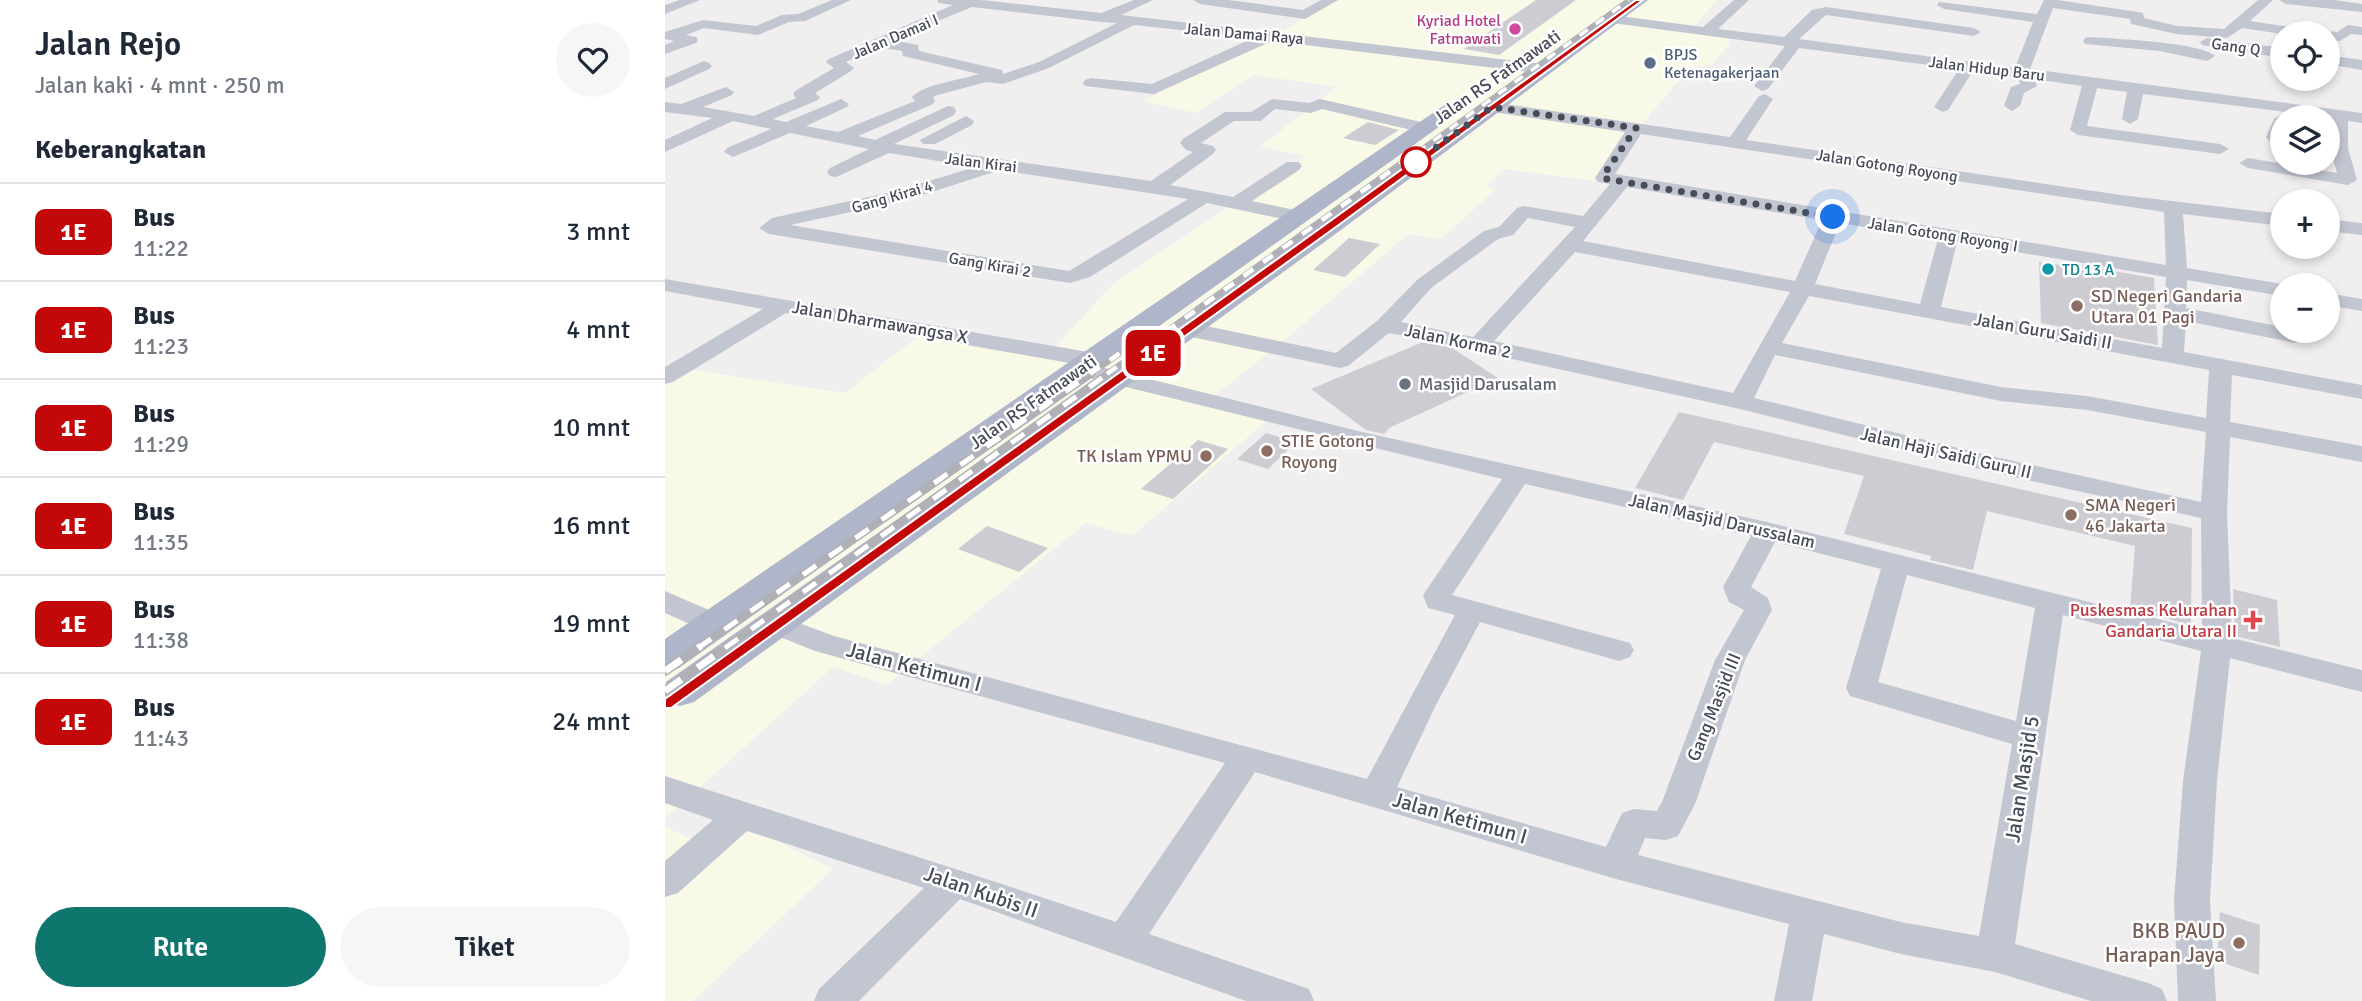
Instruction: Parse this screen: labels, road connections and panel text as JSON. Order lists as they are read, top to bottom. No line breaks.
{"streets":{"main road":["Jalan RS Fatmawati"],"street":["Jalan Damai Raya","Jalan Damai I","Gang Q","Jalan Hidup Baru","Jalan Kirai","Jalan Gotong Royong","Gang Kirai 4","Jalan Gotong Royong I","Gang Kirai 2","Jalan Dharmawangsa X","Jalan Guru Saidi II","Jalan Korma 2","Jalan Haji Saidi Guru II","Jalan Masjid Darussalam","Jalan Ketimun I","Gang Masjid III","Jalan Masjid 5","Jalan Kubis II"]},"crossings":[["Jalan Damai Raya","Jalan Damai I"],["Jalan Damai Raya","Jalan RS Fatmawati"],["Jalan Damai I","Jalan Kirai"],["Gang Q","Jalan Hidup Baru"],["Jalan Hidup Baru","Jalan RS Fatmawati"],["Jalan RS Fatmawati","Jalan Kirai"],["Jalan RS Fatmawati","Jalan Gotong Royong"],["Jalan RS Fatmawati","Jalan Dharmawangsa X"],["Jalan RS Fatmawati","Jalan Korma 2"],["Jalan RS Fatmawati","Jalan Masjid Darussalam"],["Jalan RS Fatmawati","Jalan Ketimun I"],["Jalan Kirai","Gang Kirai 4"],["Jalan Kirai","Gang Kirai 2"],["Gang Kirai 4","Gang Kirai 2"],["Jalan Dharmawangsa X","Jalan Masjid Darussalam"],["Jalan Korma 2","Jalan Haji Saidi Guru II"],["Jalan Masjid Darussalam","Gang Masjid III"],["Jalan Masjid Darussalam","Jalan Masjid 5"],["Jalan Ketimun I","Gang Masjid III"],["Jalan Ketimun I","Jalan Masjid 5"]],"places":{"other":["Kyriad Hotel Fatmawati","BPJS Ketenagakerjaan","TD 13 A","SD Negeri Gandaria Utara 01 Pagi","Masjid Darusalam","STIE Gotong Royong","TK Islam YPMU","SMA Negeri 46 Jakarta","BKB PAUD Harapan Jaya"],"health":["Puskesmas Kelurahan Gandaria Utara II"]},"lines":["bus line 1E"],"page":{"heading":[["Jalan Rejo","Jalan kaki · 4 mnt · 250 m"],"Keberangkatan"],"on_map":"1E","map_buttons":["+","−"],"list":[{"mark":"1E","name":"Bus","note":"11:22","value":"3 mnt"},{"mark":"1E","name":"Bus","note":"11:23","value":"4 mnt"},{"mark":"1E","name":"Bus","note":"11:29","value":"10 mnt"},{"mark":"1E","name":"Bus","note":"11:35","value":"16 mnt"},{"mark":"1E","name":"Bus","note":"11:38","value":"19 mnt"},{"mark":"1E","name":"Bus","note":"11:43","value":"24 mnt"}],"buttons":["Rute","Tiket"]}}
